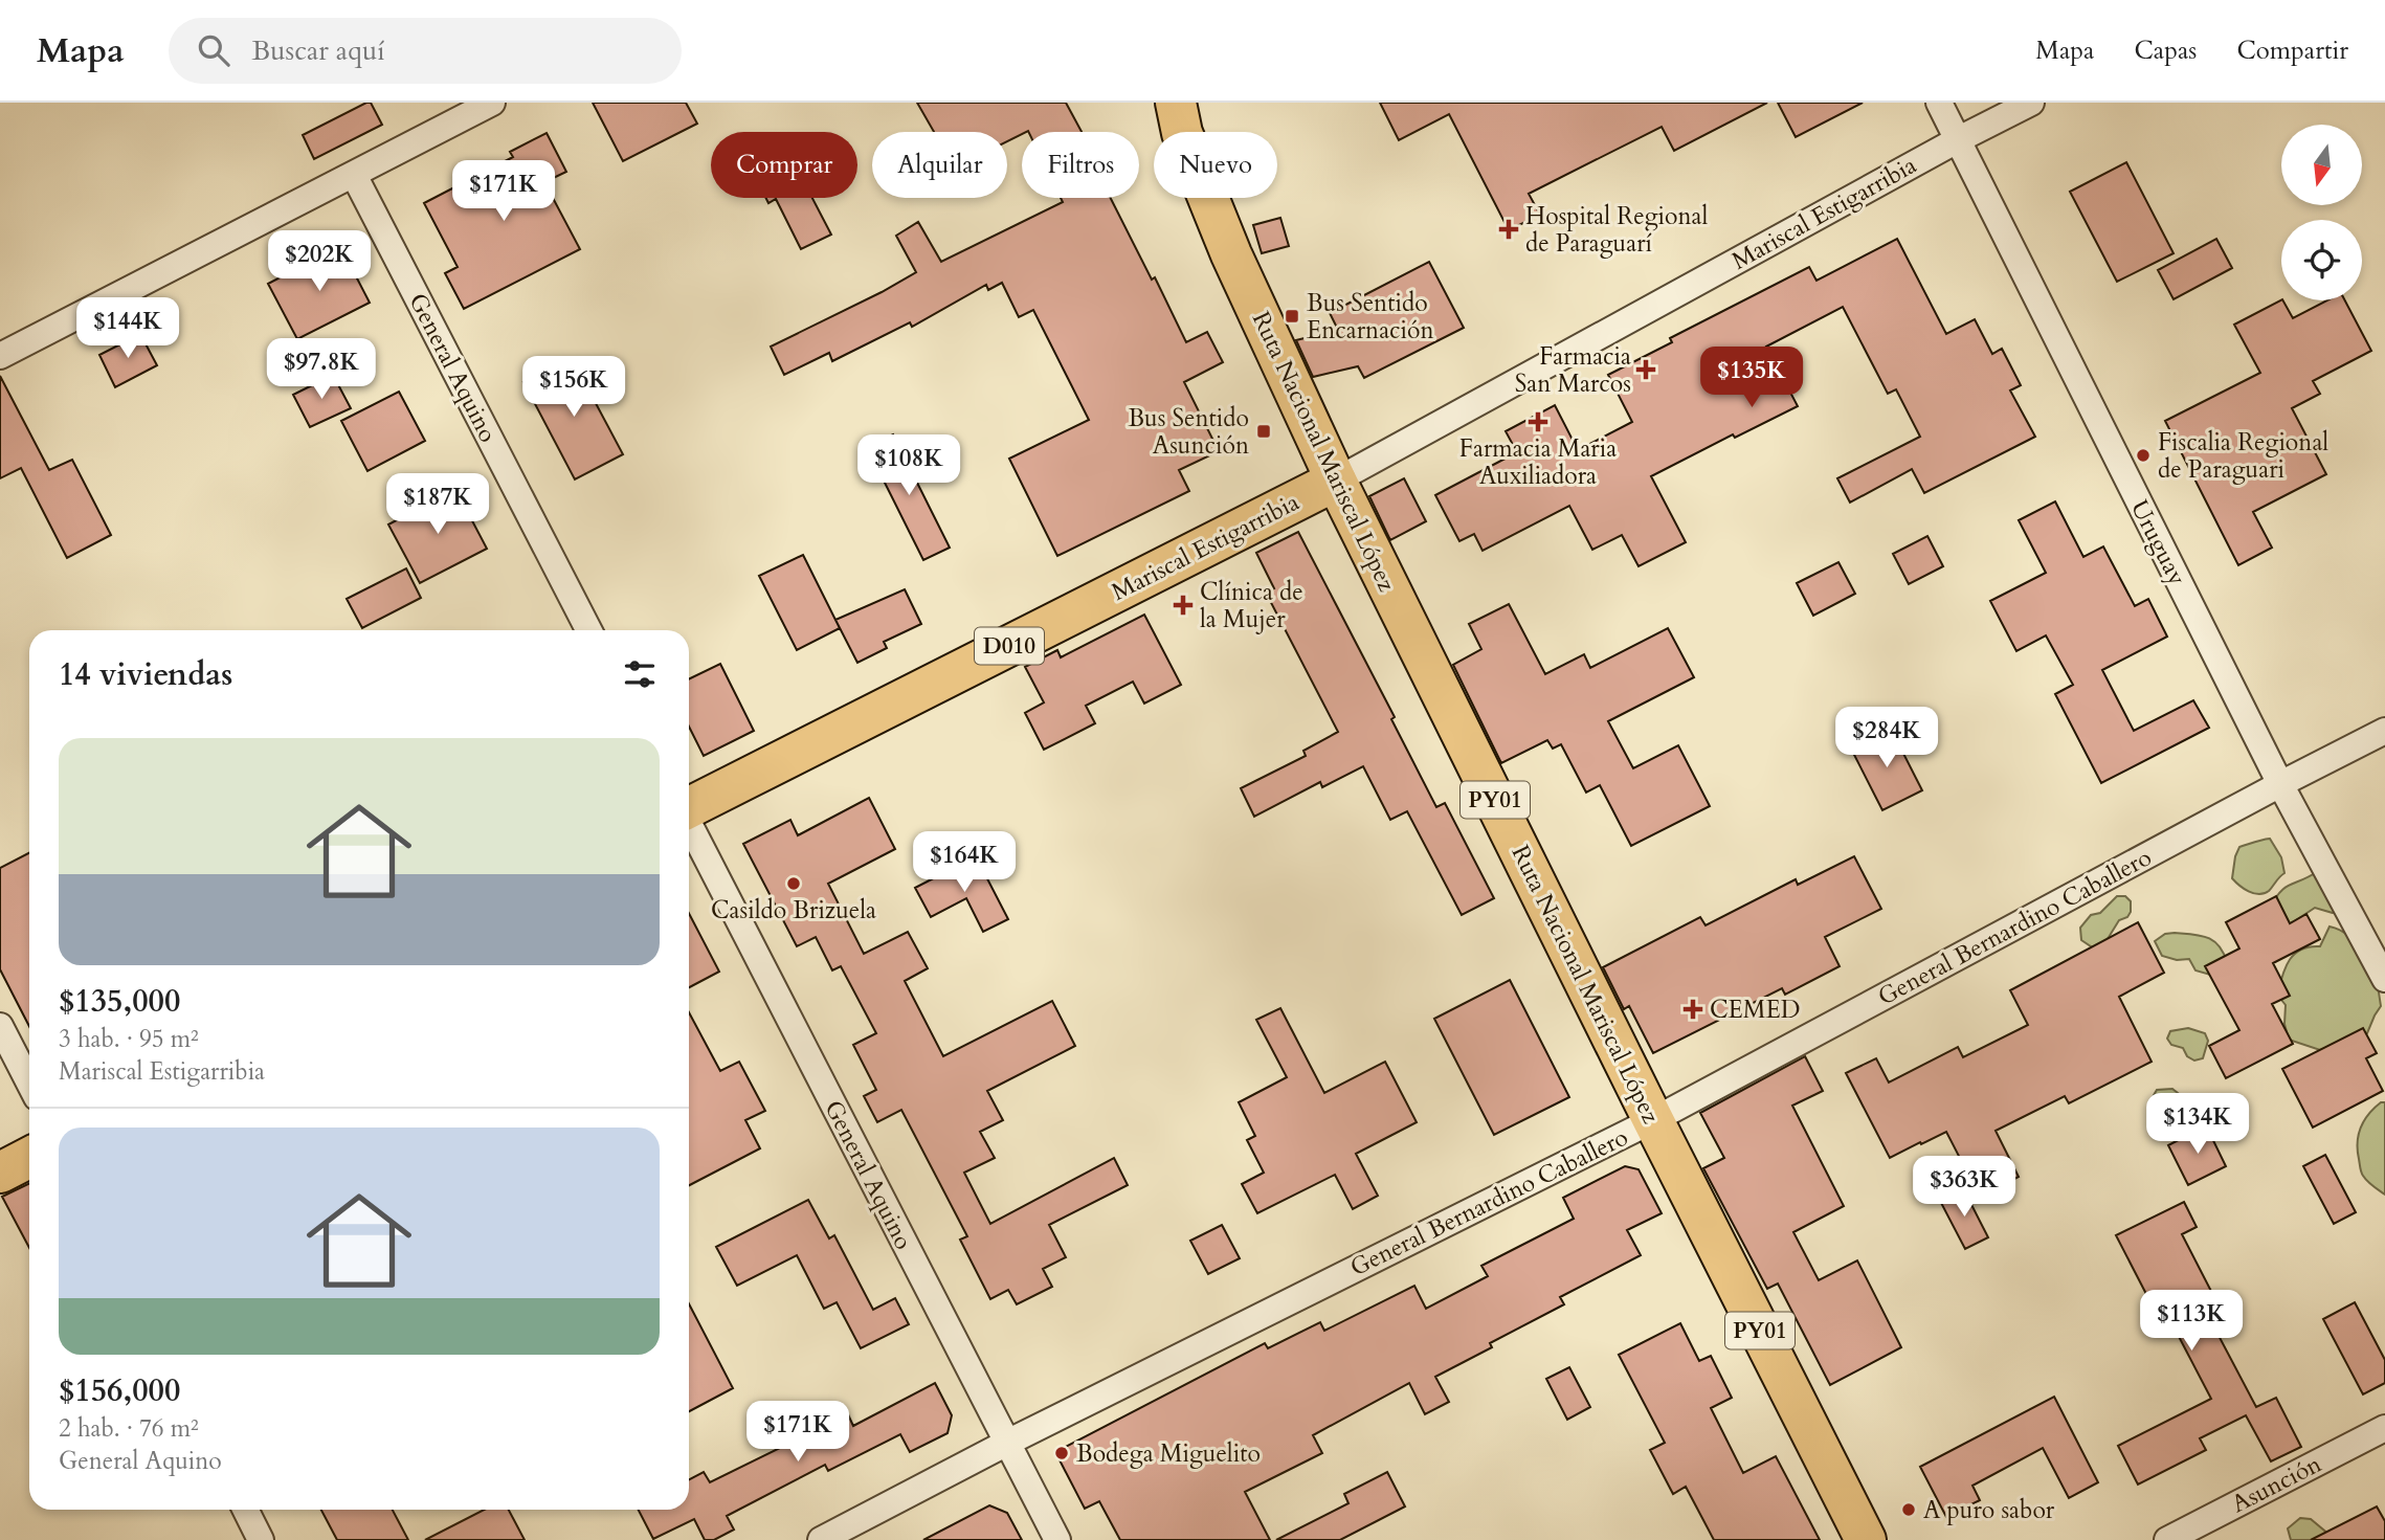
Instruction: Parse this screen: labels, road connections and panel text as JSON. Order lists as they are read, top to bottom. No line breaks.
{"streets":{"main road":["Mariscal Estigarribia","Ruta Nacional Mariscal López","D010","PY01"],"street":["General Aquino","Uruguay","General Bernardino Caballero","Asunción"]},"crossings":[["Mariscal Estigarribia","Ruta Nacional Mariscal López"],["Mariscal Estigarribia","Uruguay"],["General Aquino","General Bernardino Caballero"],["Ruta Nacional Mariscal López","General Bernardino Caballero"],["Uruguay","General Bernardino Caballero"]],"places":{"health":["Hospital Regional de Paraguarí","Farmacia San Marcos","Farmacia Maria Auxiliadora","Clínica de la Mujer","CEMED"],"transit":["Bus Sentido Encarnación","Bus Sentido Asunción"],"other":["Fiscalia Regional de Paraguari","Casildo Brizuela","Bodega Miguelito","A puro sabor"]},"north":"bottom","page":{"header":"Mapa","search":"Buscar aquí","nav":["Mapa","Capas","Compartir"],"chip":["Comprar","Alquilar","Filtros","Nuevo"],"price":["$171K","$202K","$144K","$97.8K","$135K","$156K","$108K","$187K","$284K","$164K","$134K","$363K","$113K","$171K"],"heading":"14 viviendas","list":[{"name":"$135,000","note":"3 hab. · 95 m² · Mariscal Estigarribia"},{"name":"$156,000","note":"2 hab. · 76 m² · General Aquino"}]}}
